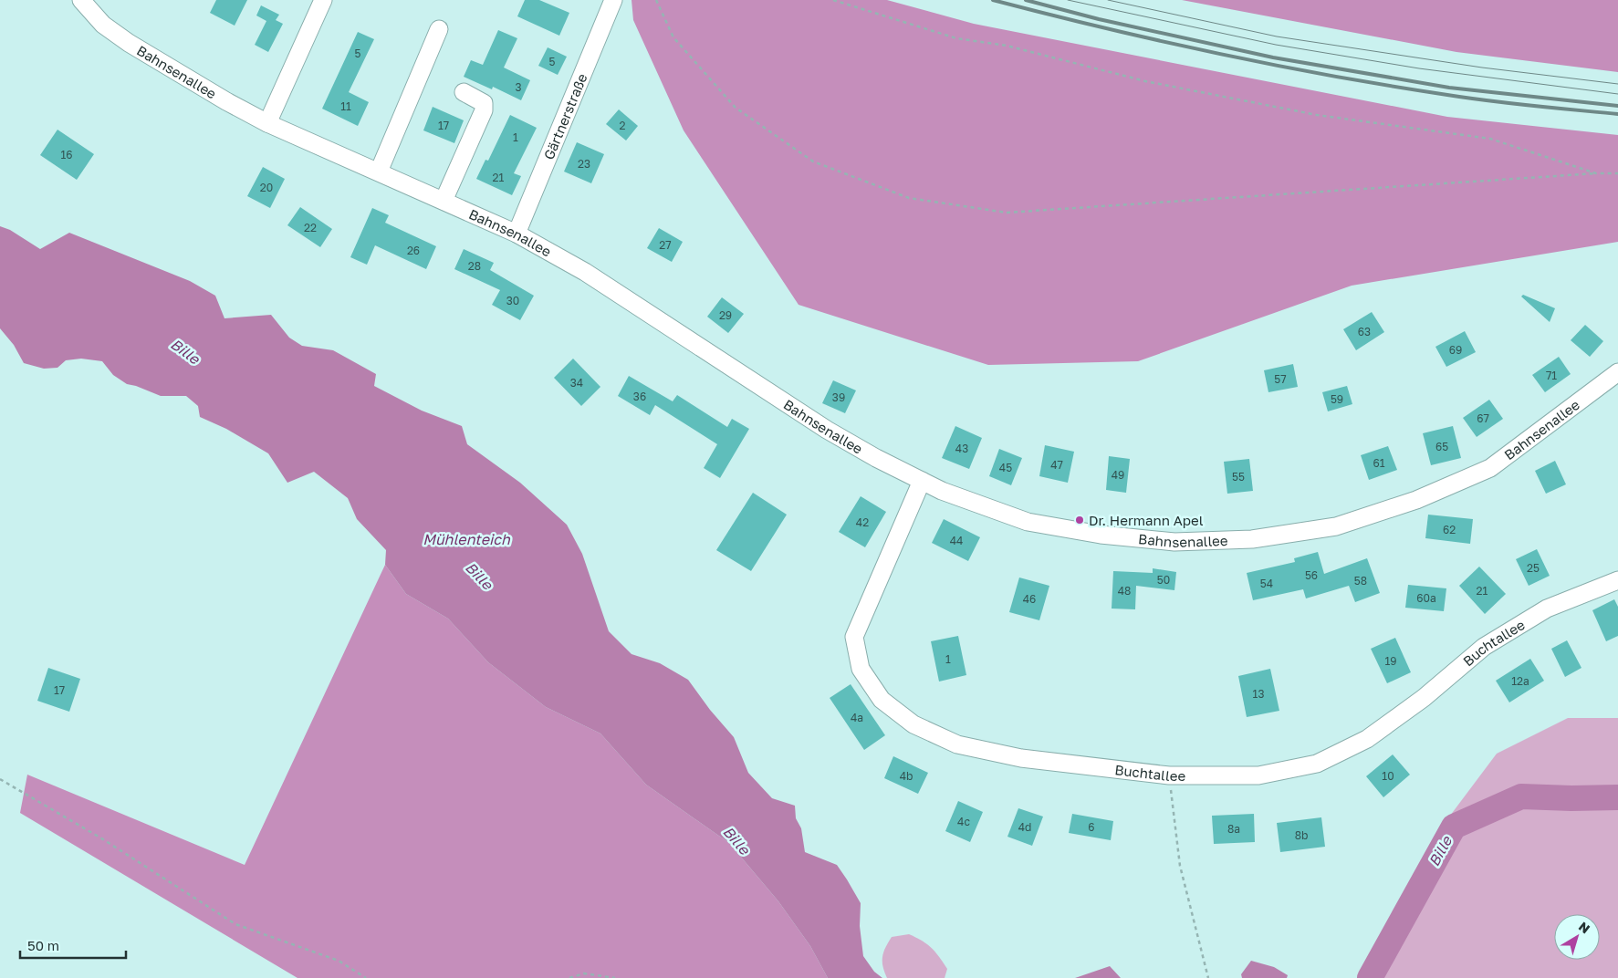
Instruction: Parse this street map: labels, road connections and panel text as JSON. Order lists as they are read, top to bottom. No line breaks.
{"streets":{"street":["Bahnsenallee","Gärtnerstraße","Buchtallee"]},"crossings":[["Bahnsenallee","Gärtnerstraße"],["Bahnsenallee","Buchtallee"]],"water":["Bille","Mühlenteich"],"places":["Dr. Hermann Apel"],"house_numbers":["5","5","3","11","17","2","1","16","23","21","20","22","27","26","28","30","29","63","69","71","57","34","36","39","59","67","65","43","61","47","45","49","55","42","62","44","25","56","50","58","54","48","21","60a","46","1","19","12a","17","13","4a","4b","10","4c","4d","6","8a","8b"],"scale_bar":"50 m","north":"top right"}
